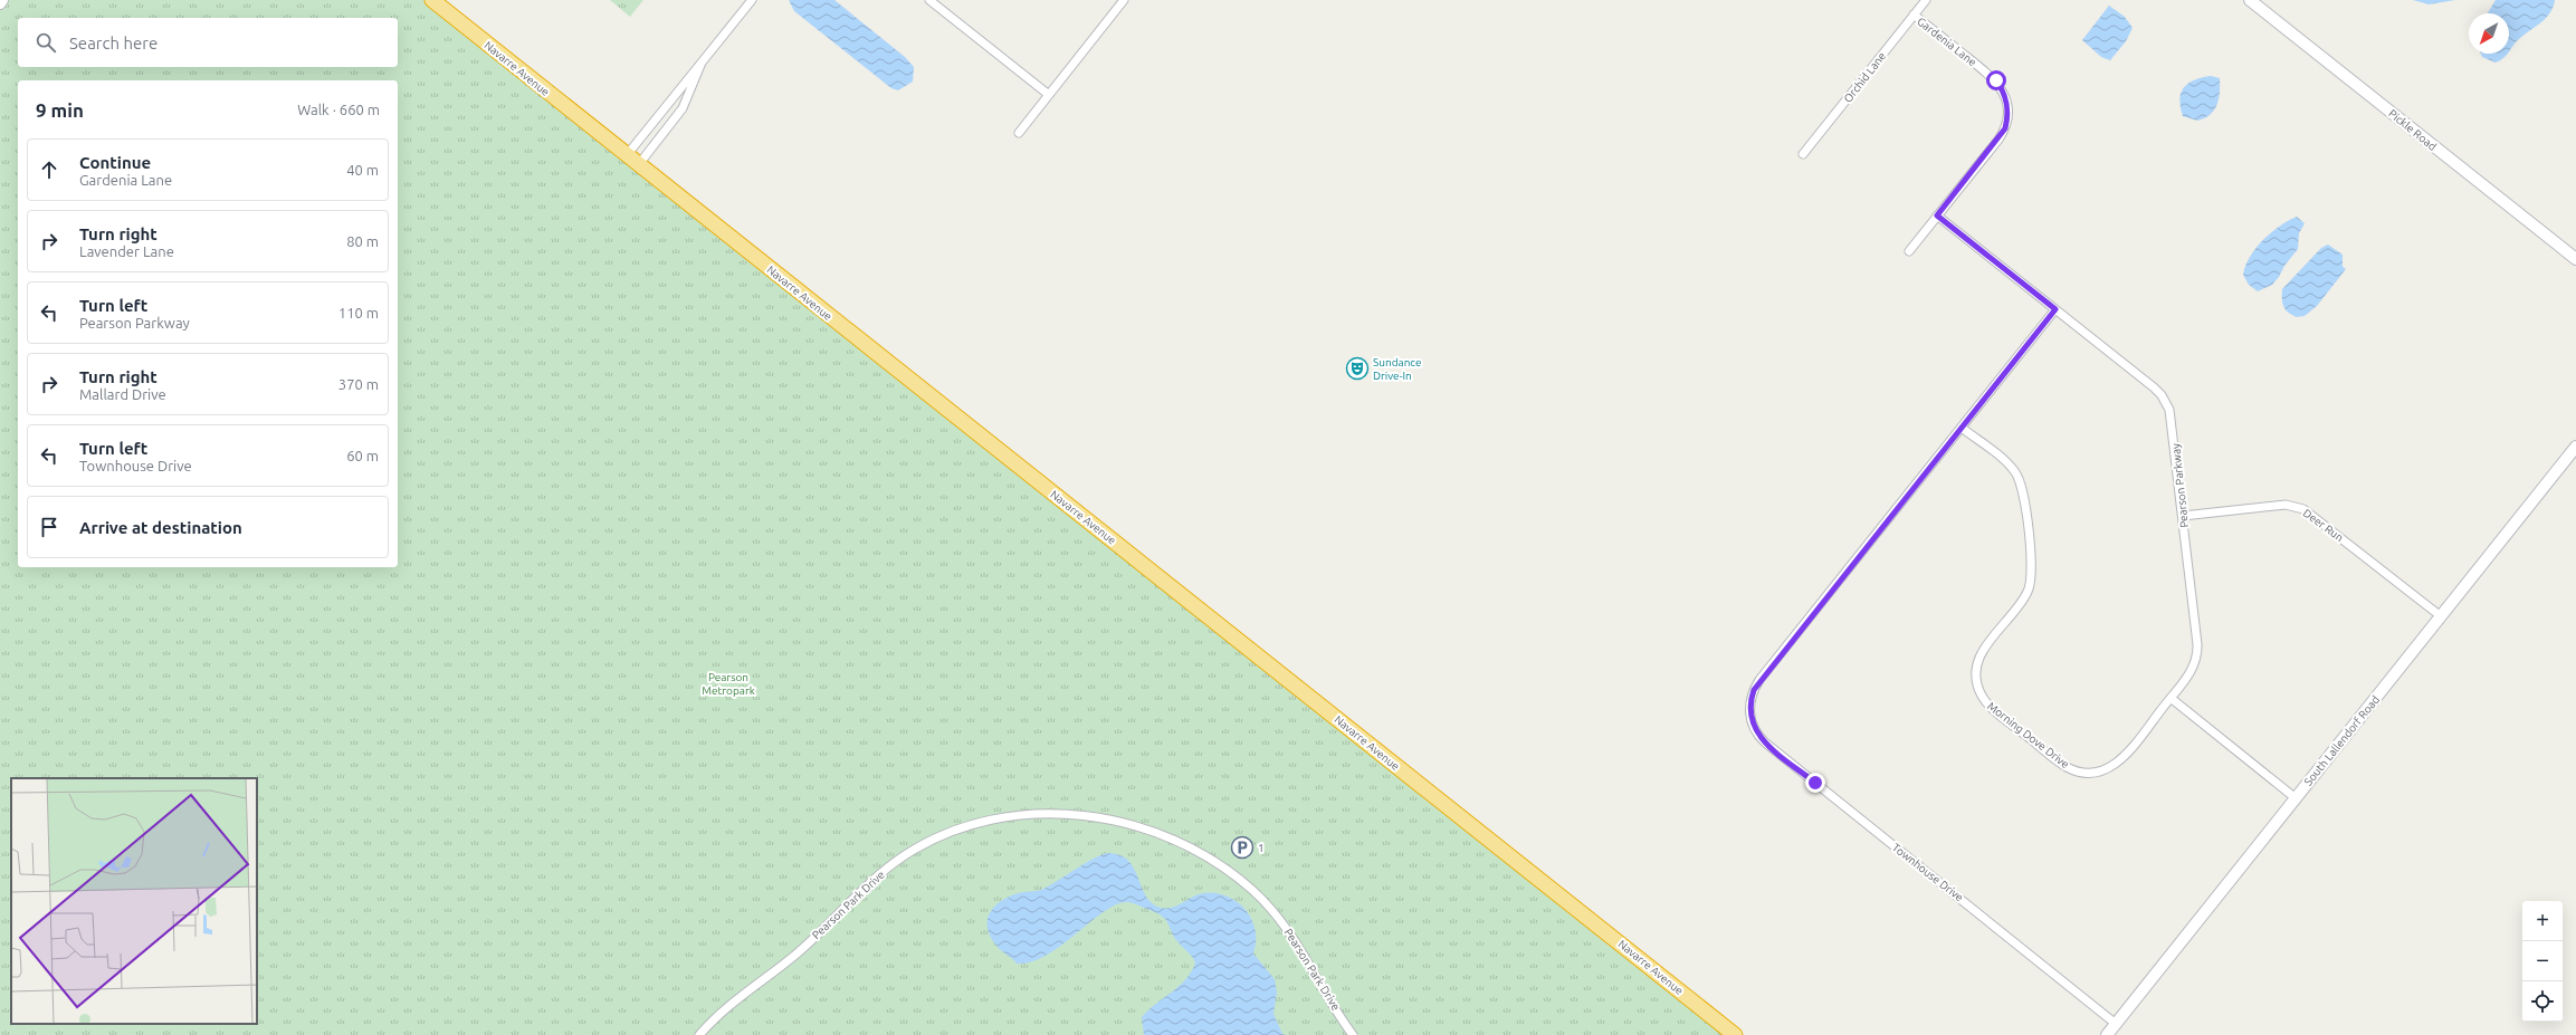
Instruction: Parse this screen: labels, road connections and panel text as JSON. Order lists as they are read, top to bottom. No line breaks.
{"streets":{"highway":["Navarre Avenue"],"street":["Gardenia Lane","Orchid Lane","Pickle Road","Pearson Parkway","Deer Run","Morning Dove Drive","South Lallendorf Road","Townhouse Drive","Pearson Park Drive"]},"crossings":[["Gardenia Lane","Orchid Lane"],["Gardenia Lane","Pearson Parkway"],["Pearson Parkway","Deer Run"],["Pearson Parkway","Morning Dove Drive"],["Deer Run","South Lallendorf Road"],["Morning Dove Drive","Townhouse Drive"],["South Lallendorf Road","Townhouse Drive"]],"parks":["Pearson Metropark"],"places":{"theatre":["Sundance Drive-In"],"parking":["1"]},"north":"bottom left","page":{"search":"Search here","heading":["9 min","Walk · 660 m"],"list":[["Continue","Gardenia Lane","40 m"],["Turn right","Lavender Lane","80 m"],["Turn left","Pearson Parkway","110 m"],["Turn right","Mallard Drive","370 m"],["Turn left","Townhouse Drive","60 m"],"Arrive at destination"],"map_buttons":["+","−"]}}
